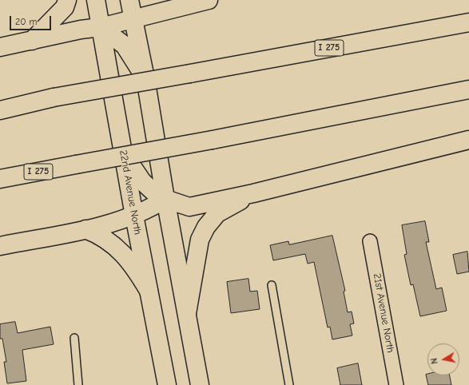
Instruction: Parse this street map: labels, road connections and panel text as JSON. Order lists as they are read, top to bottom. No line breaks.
{"streets":{"main road":["I 275","22nd Avenue North"],"street":["21st Avenue North"]},"scale_bar":"20 m","north":"left"}
